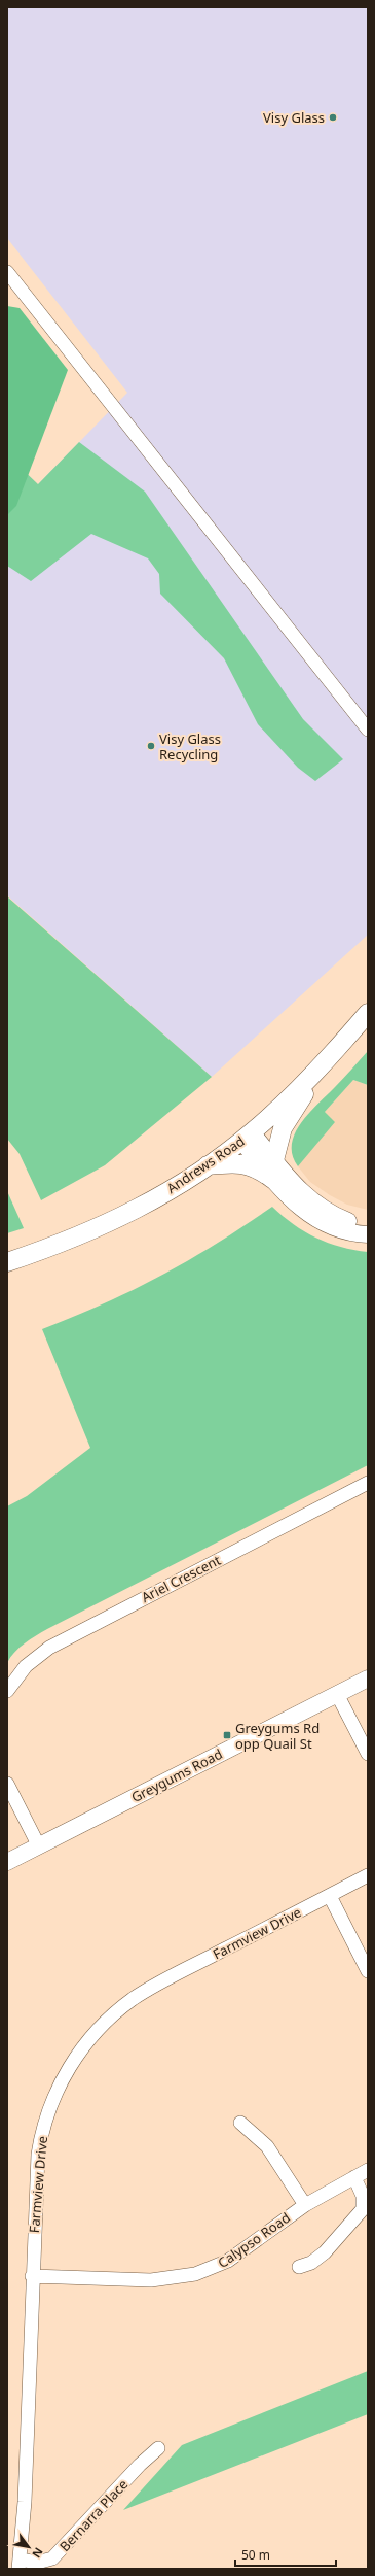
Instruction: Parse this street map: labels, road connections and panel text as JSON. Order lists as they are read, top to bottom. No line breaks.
{"streets":{"main road":["Andrews Road"],"street":["Ariel Crescent","Greygums Road","Farmview Drive","Calypso Road","Bernarra Place"]},"crossings":[["Farmview Drive","Calypso Road"],["Farmview Drive","Bernarra Place"]],"places":{"other":["Visy Glass","Visy Glass Recycling"],"transit":["Greygums Rd opp Quail St"]},"scale_bar":"50 m","north":"bottom right"}
